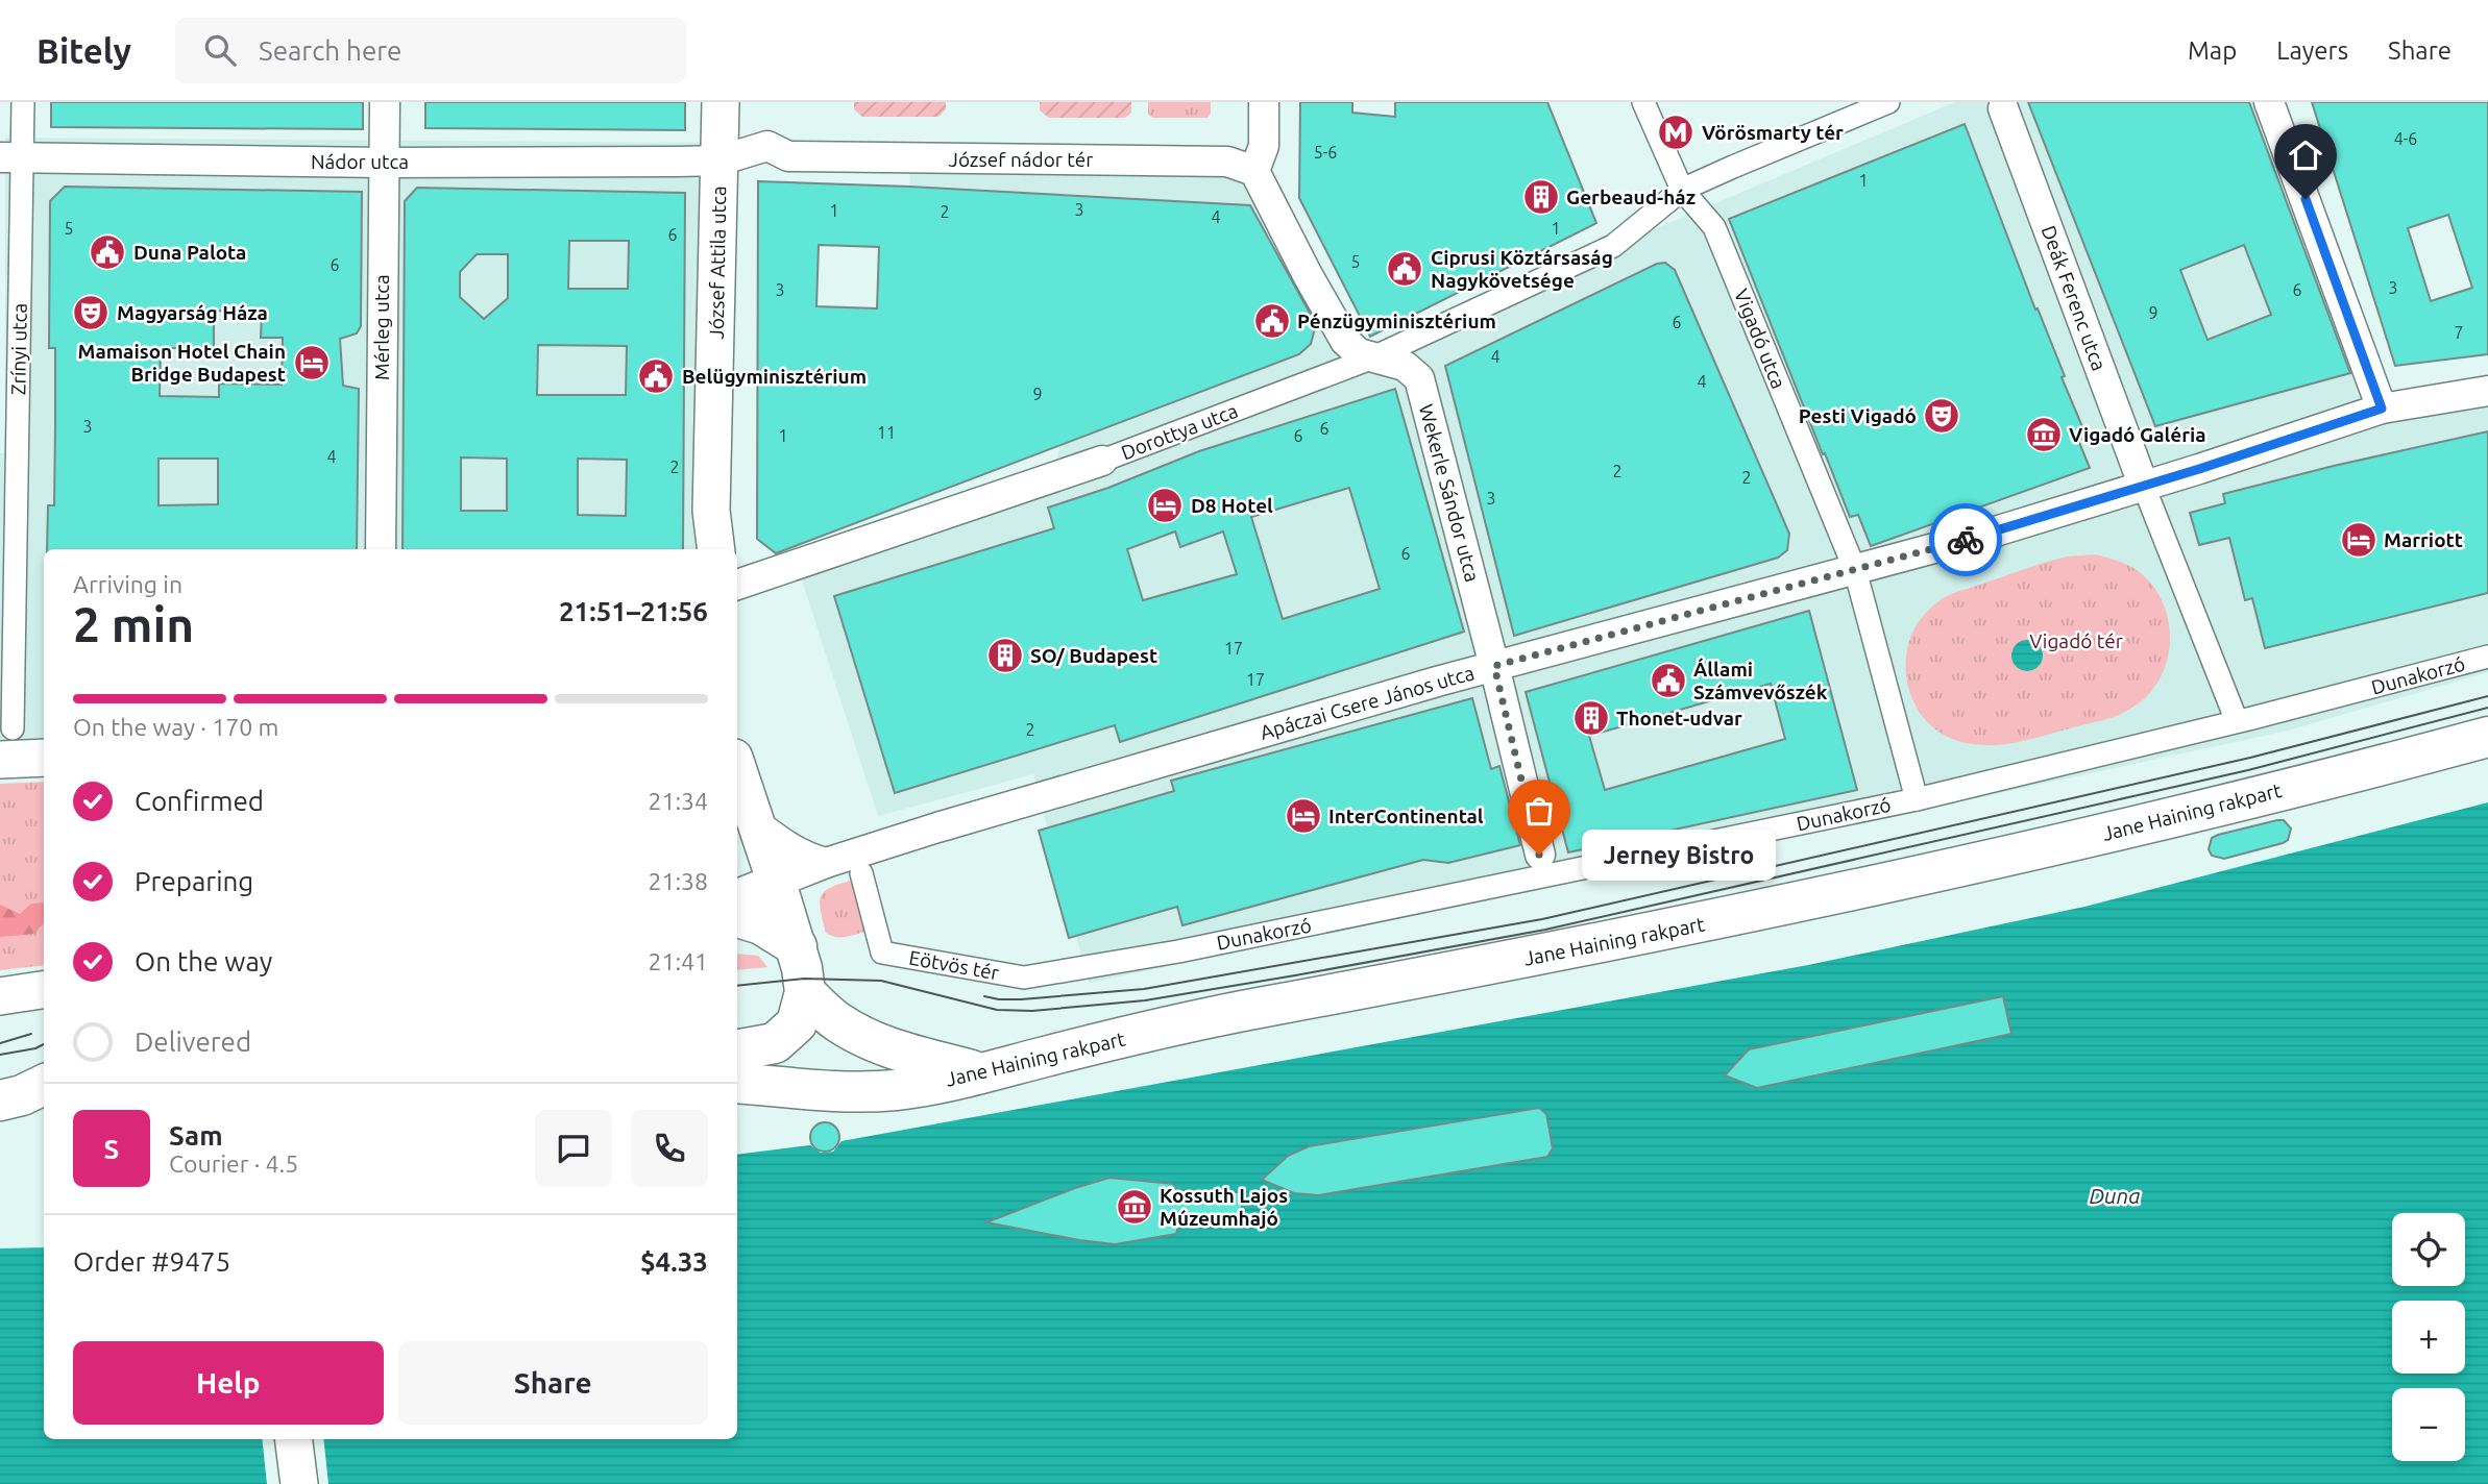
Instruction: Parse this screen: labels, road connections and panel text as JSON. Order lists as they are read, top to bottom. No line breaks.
{"streets":{"main road":["Jane Haining rakpart"],"street":["József nádor tér","Nádor utca","József Attila utca","Deák Ferenc utca","Mérleg utca","Vigadó utca","Zrínyi utca","Dorottya utca","Wekerle Sándor utca","Dunakorzó","Apáczai Csere János utca","Eötvös tér"]},"crossings":[["József nádor tér","Nádor utca"],["József nádor tér","József Attila utca"],["József nádor tér","Wekerle Sándor utca"],["Nádor utca","József Attila utca"],["Nádor utca","Mérleg utca"],["Nádor utca","Zrínyi utca"],["Vigadó utca","Dorottya utca"],["Vigadó utca","Apáczai Csere János utca"],["Dorottya utca","Wekerle Sándor utca"],["Wekerle Sándor utca","Dunakorzó"],["Wekerle Sándor utca","Apáczai Csere János utca"],["Dunakorzó","Eötvös tér"]],"water":["Duna"],"parks":["Vigadó tér"],"places":{"metro station":["Vörösmarty tér"],"building":["Gerbeaud-ház","SO/ Budapest","Thonet-udvar"],"public building":["Duna Palota","Ciprusi Köztársaság Nagykövetsége","Pénzügyminisztérium","Belügyminisztérium","Állami Számvevőszék"],"theatre":["Magyarság Háza","Pesti Vigadó"],"hotel":["Mamaison Hotel Chain Bridge Budapest","D8 Hotel","Marriott","InterContinental"],"museum":["Vigadó Galéria","Kossuth Lajos Múzeumhajó"],"other":["Jerney Bistro"]},"house_numbers":["4-6","5-6","1","3","1","2","4","5","1","6","5","6","3","3","6","9","6","7","4","4","9","3","6","11","1","6","4","2","2","2","3","6","17","17","2"],"page":{"header":"Bitely","search":"Search here","nav":["Map","Layers","Share"],"heading":["2 min","Arriving in","21:51–21:56"],"panel":["Sam","Courier · 4.5","Order #9475","$4.33"],"bar":"On the way · 170 m","list":[["Confirmed","21:34"],["Preparing","21:38"],["On the way","21:41"],"Delivered"],"bubble":"Jerney Bistro","round":"S","map_buttons":["+","−"],"buttons":["Help","Share"]}}
